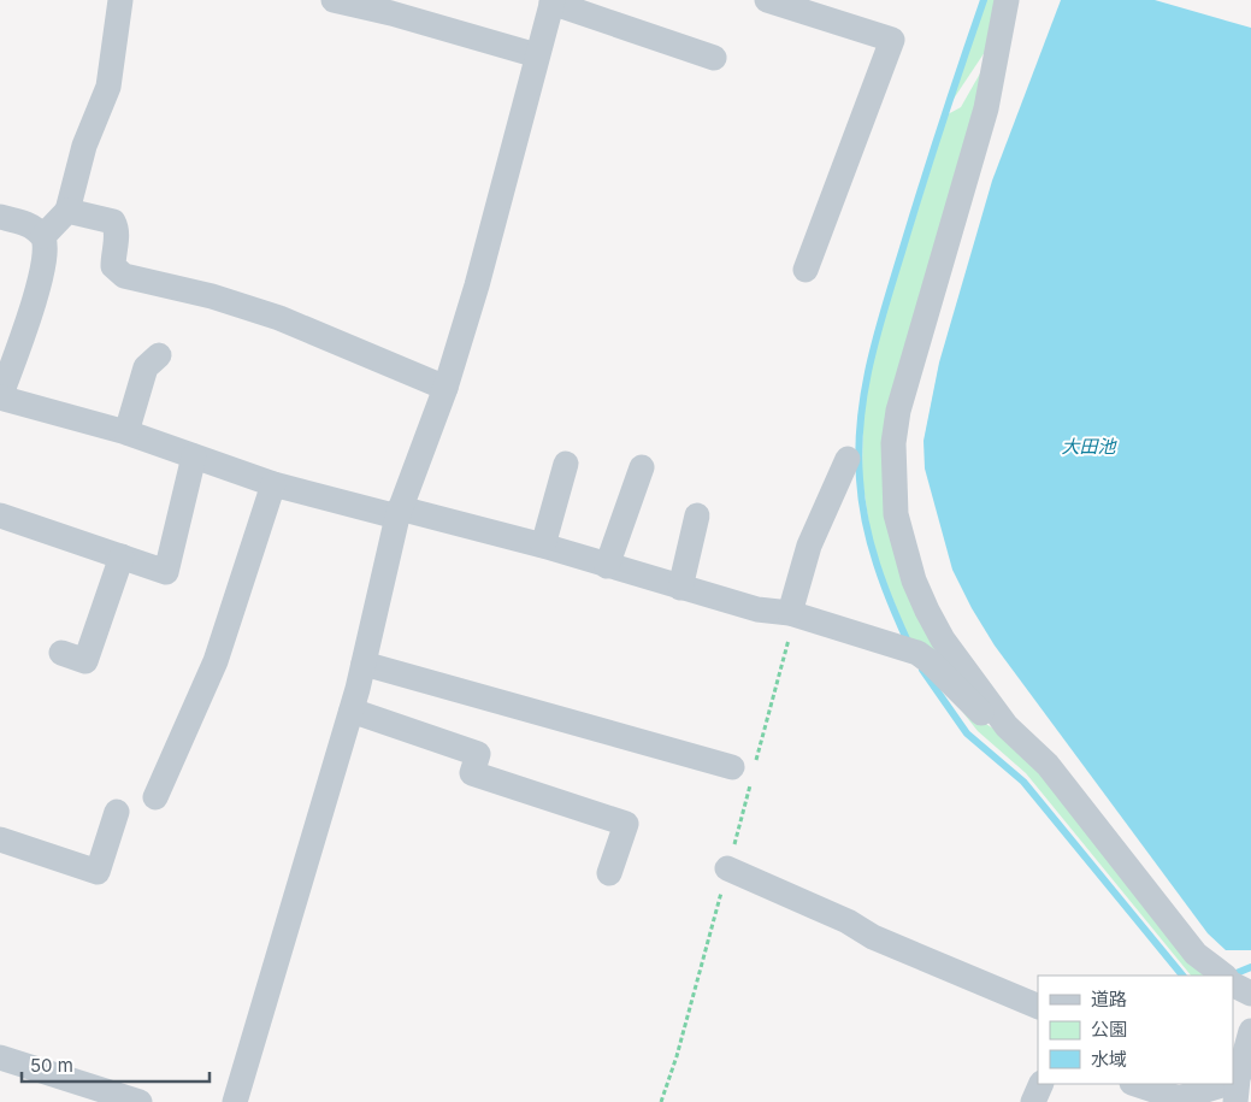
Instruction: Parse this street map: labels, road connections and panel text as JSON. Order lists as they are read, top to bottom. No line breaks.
{"water":["大田池"],"legend":["道路","公園","水域"],"scale_bar":"50 m"}
